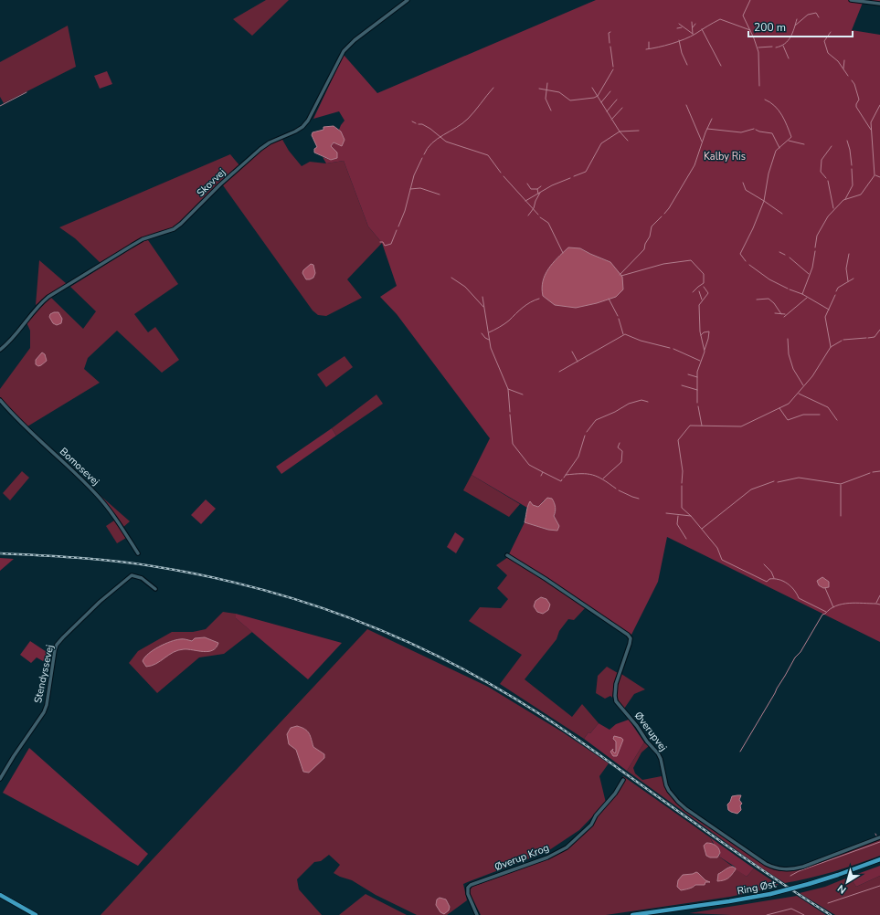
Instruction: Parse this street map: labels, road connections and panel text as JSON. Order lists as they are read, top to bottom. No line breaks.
{"streets":{"main road":["Ring Øst"],"street":["Skovvej","Bomosevej","Stendyssevej","Øverupvej","Øverup Krog"]},"parks":["Kalby Ris"],"scale_bar":"200 m","north":"bottom left"}
